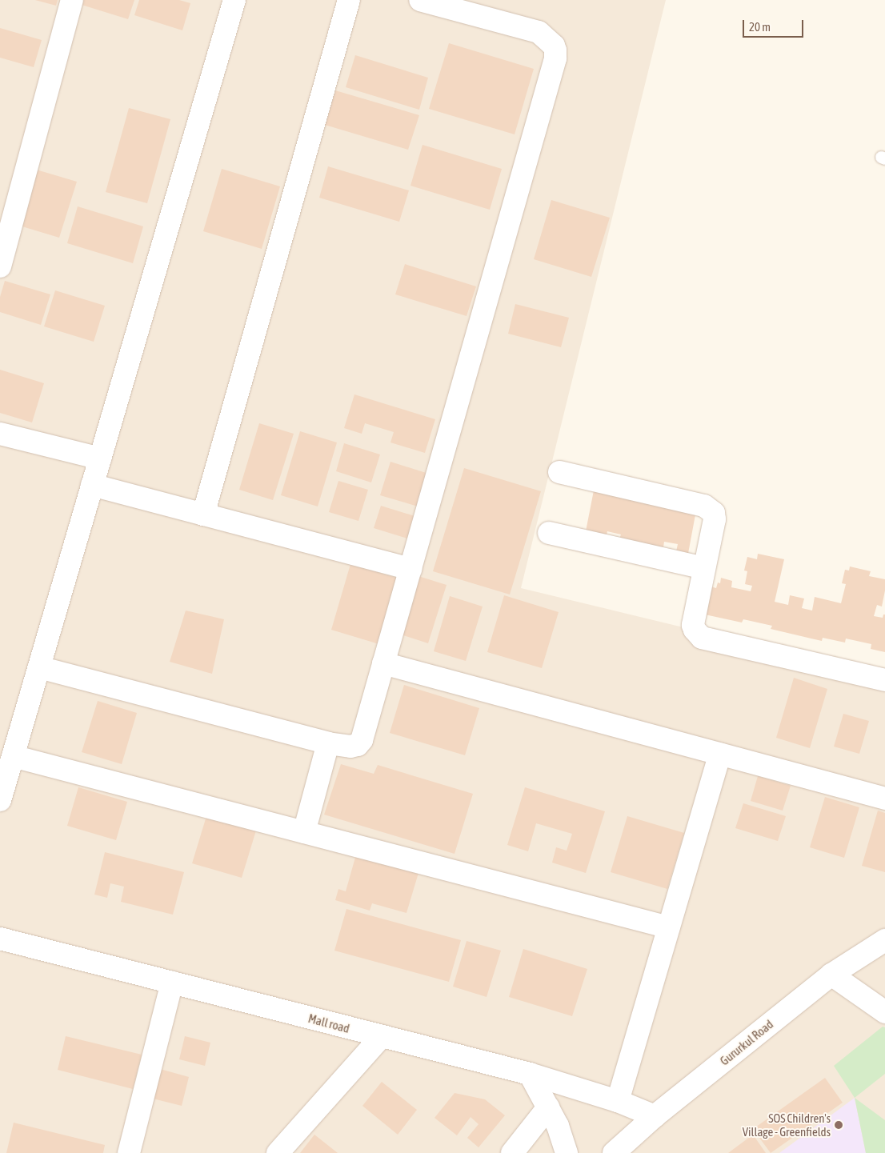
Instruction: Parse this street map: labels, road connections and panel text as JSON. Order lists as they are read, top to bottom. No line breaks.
{"streets":{"street":["Mall road","Gururkul Road"]},"crossings":[["Mall road","Gururkul Road"]],"places":["SOS Children's Village - Greenfields"],"scale_bar":"20 m"}
